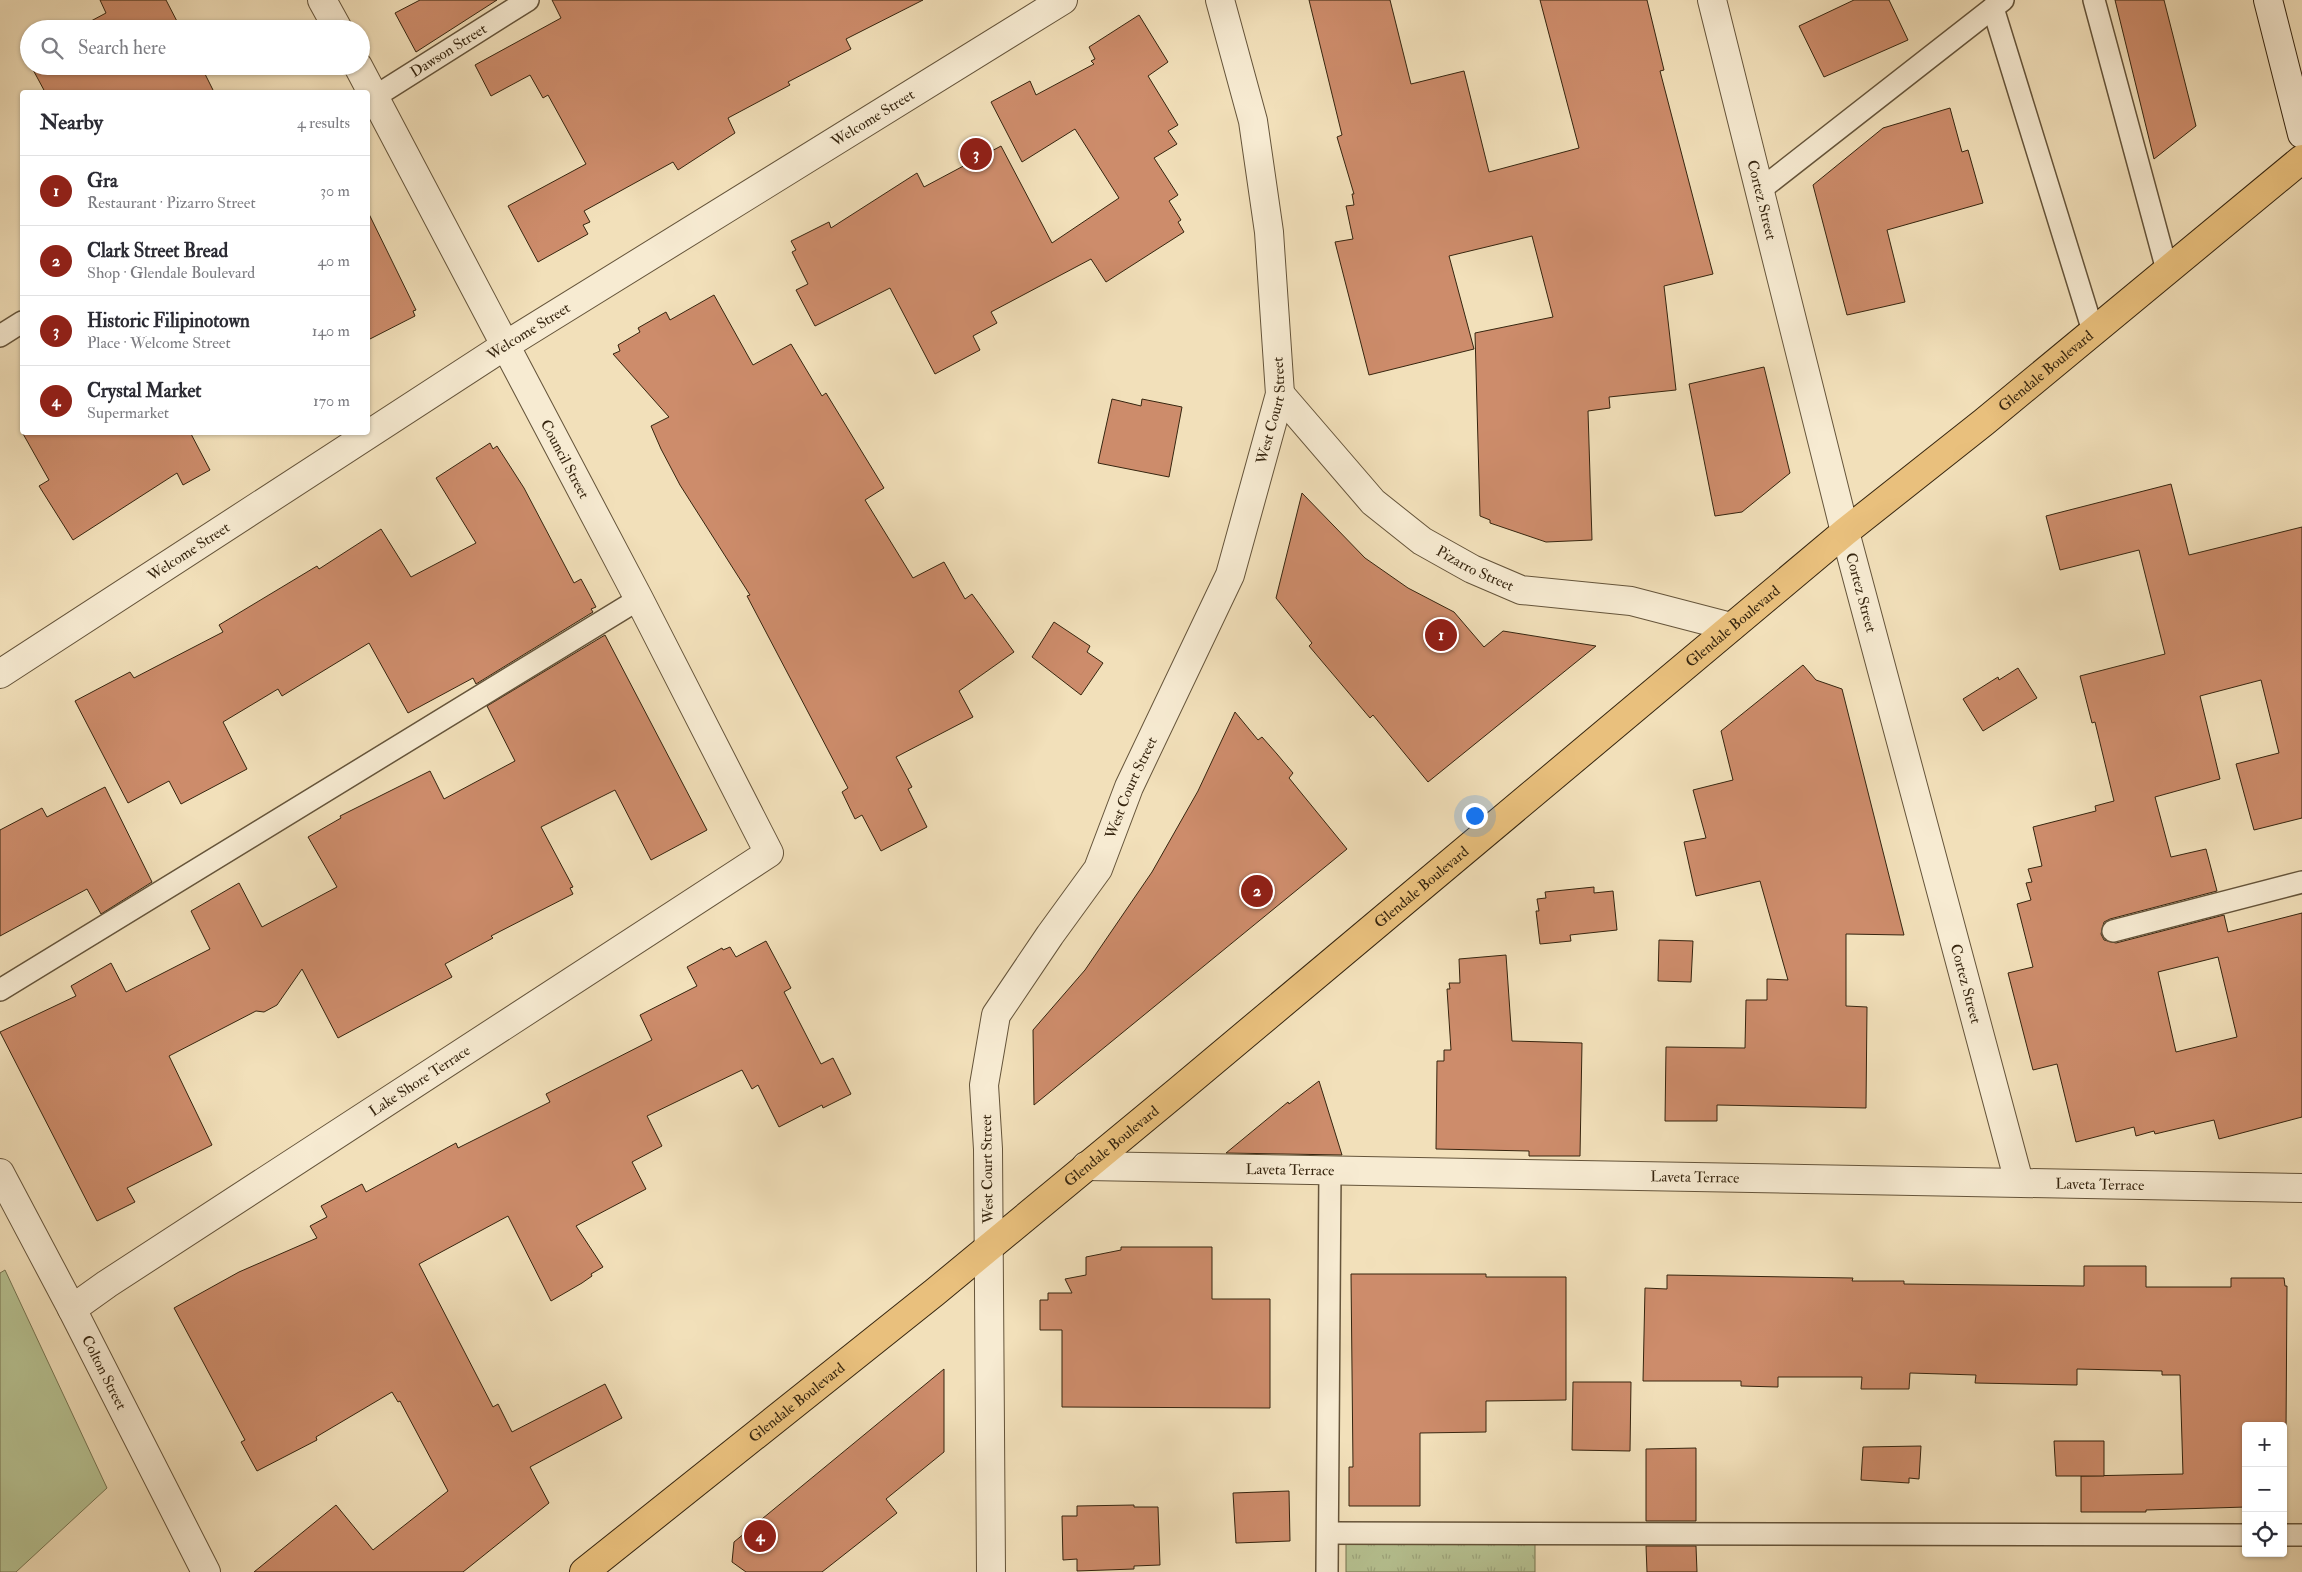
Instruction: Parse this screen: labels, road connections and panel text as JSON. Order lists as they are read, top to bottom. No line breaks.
{"streets":{"main road":["Glendale Boulevard"],"street":["Welcome Street","Cortez Street","West Court Street","Council Street","Pizarro Street","Lake Shore Terrace","Laveta Terrace","Colton Street"],"lane":["Dawson Street"]},"crossings":[["Dawson Street","Council Street"],["Welcome Street","Council Street"],["Cortez Street","Glendale Boulevard"],["Cortez Street","Laveta Terrace"],["Glendale Boulevard","West Court Street"],["Glendale Boulevard","Pizarro Street"],["Glendale Boulevard","Laveta Terrace"],["West Court Street","Pizarro Street"],["Council Street","Lake Shore Terrace"],["Lake Shore Terrace","Colton Street"]],"page":{"search":"Search here","heading":["Nearby","4 results"],"pins":["3","1","2","4"],"list":[{"mark":"1","name":"Gra","note":"Restaurant · Pizarro Street","value":"30 m"},{"mark":"2","name":"Clark Street Bread","note":"Shop · Glendale Boulevard","value":"40 m"},{"mark":"3","name":"Historic Filipinotown","note":"Place · Welcome Street","value":"140 m"},{"mark":"4","name":"Crystal Market","note":"Supermarket","value":"170 m"}],"map_buttons":["+","−"]}}
